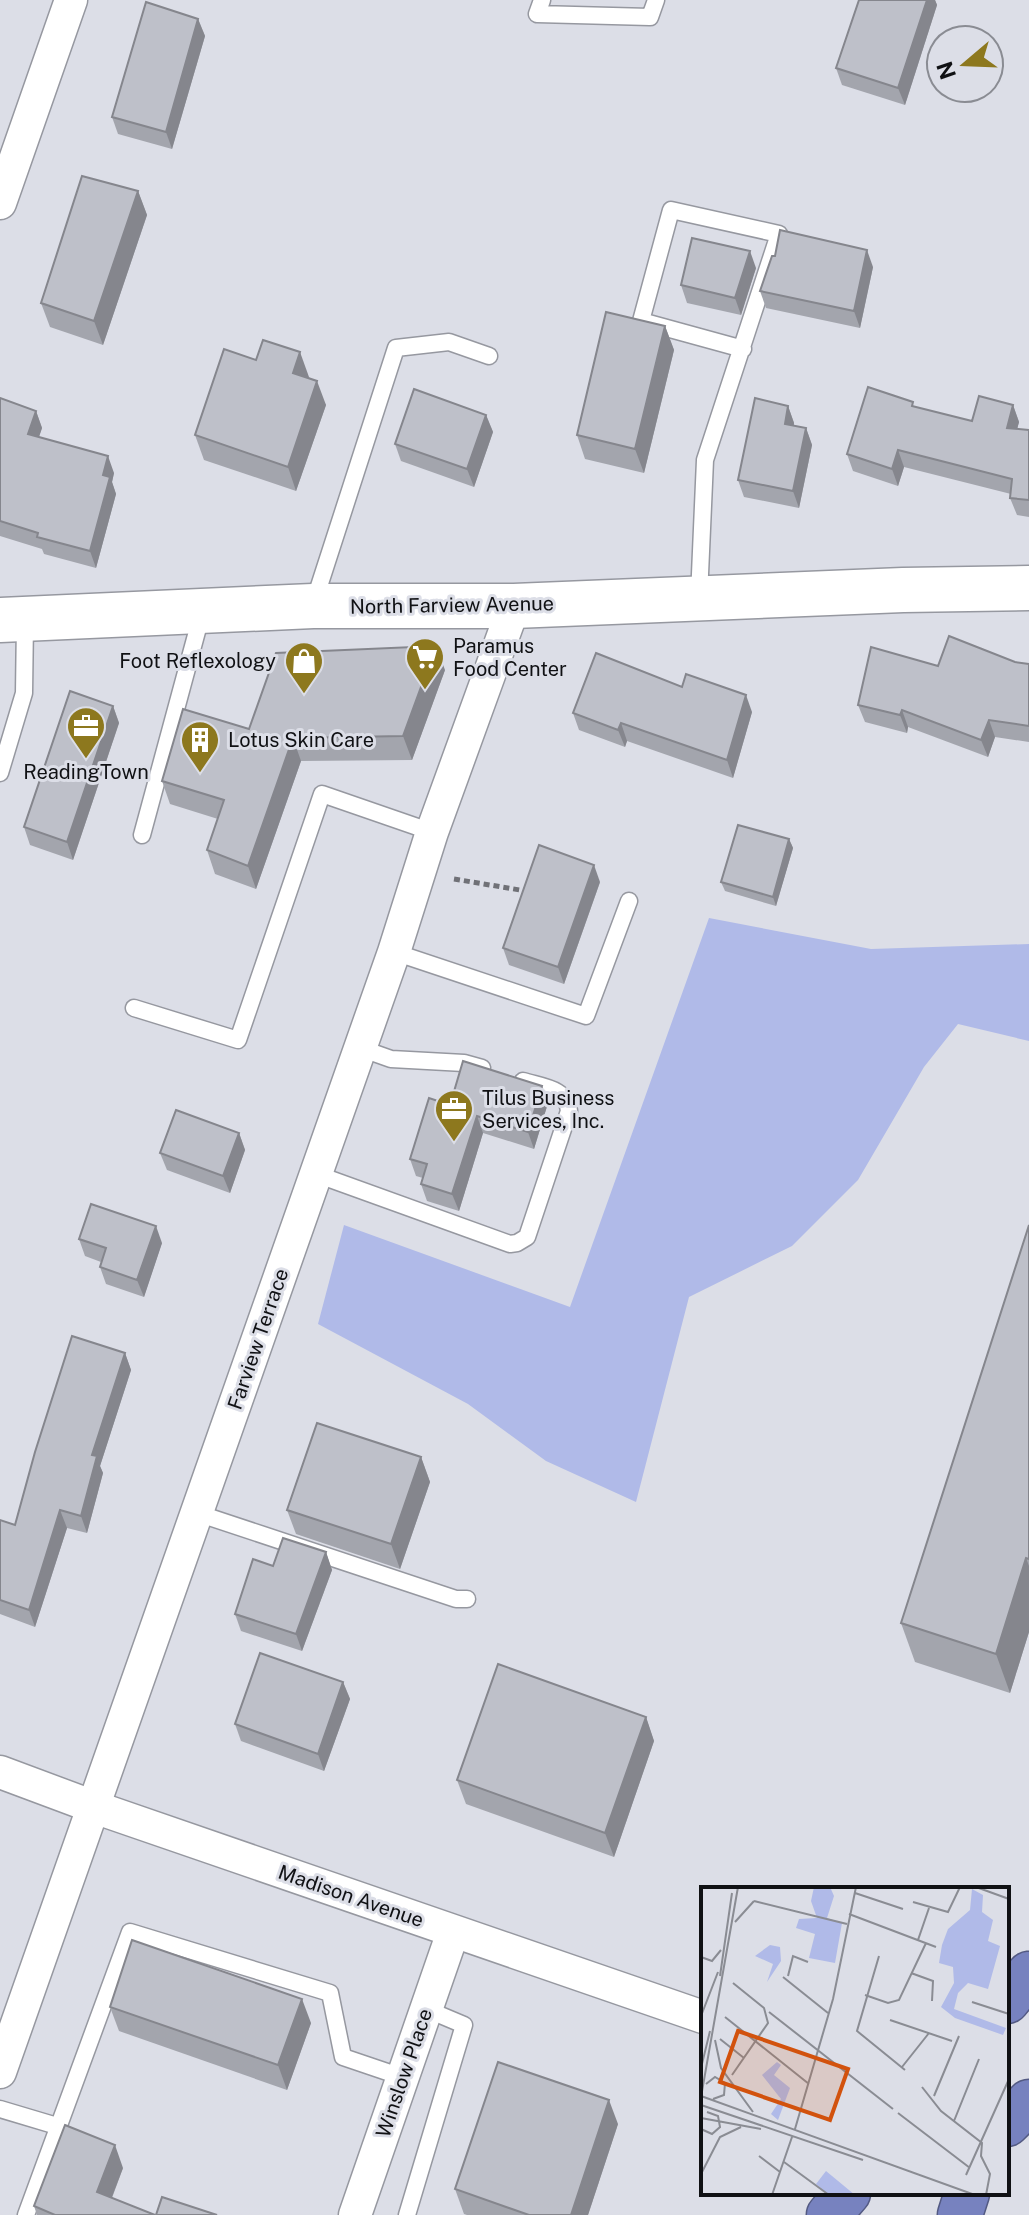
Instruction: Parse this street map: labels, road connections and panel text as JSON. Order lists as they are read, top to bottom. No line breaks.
{"streets":{"street":["North Farview Avenue","Farview Terrace","Madison Avenue","Winslow Place"]},"crossings":[["North Farview Avenue","Farview Terrace"],["Farview Terrace","Madison Avenue"],["Madison Avenue","Winslow Place"]],"places":{"supermarket":["Paramus Food Center"],"shop":["Foot Reflexology"],"office":["ReadingTown","Tilus Business Services, Inc."],"building":["Lotus Skin Care"]},"north":"left"}
